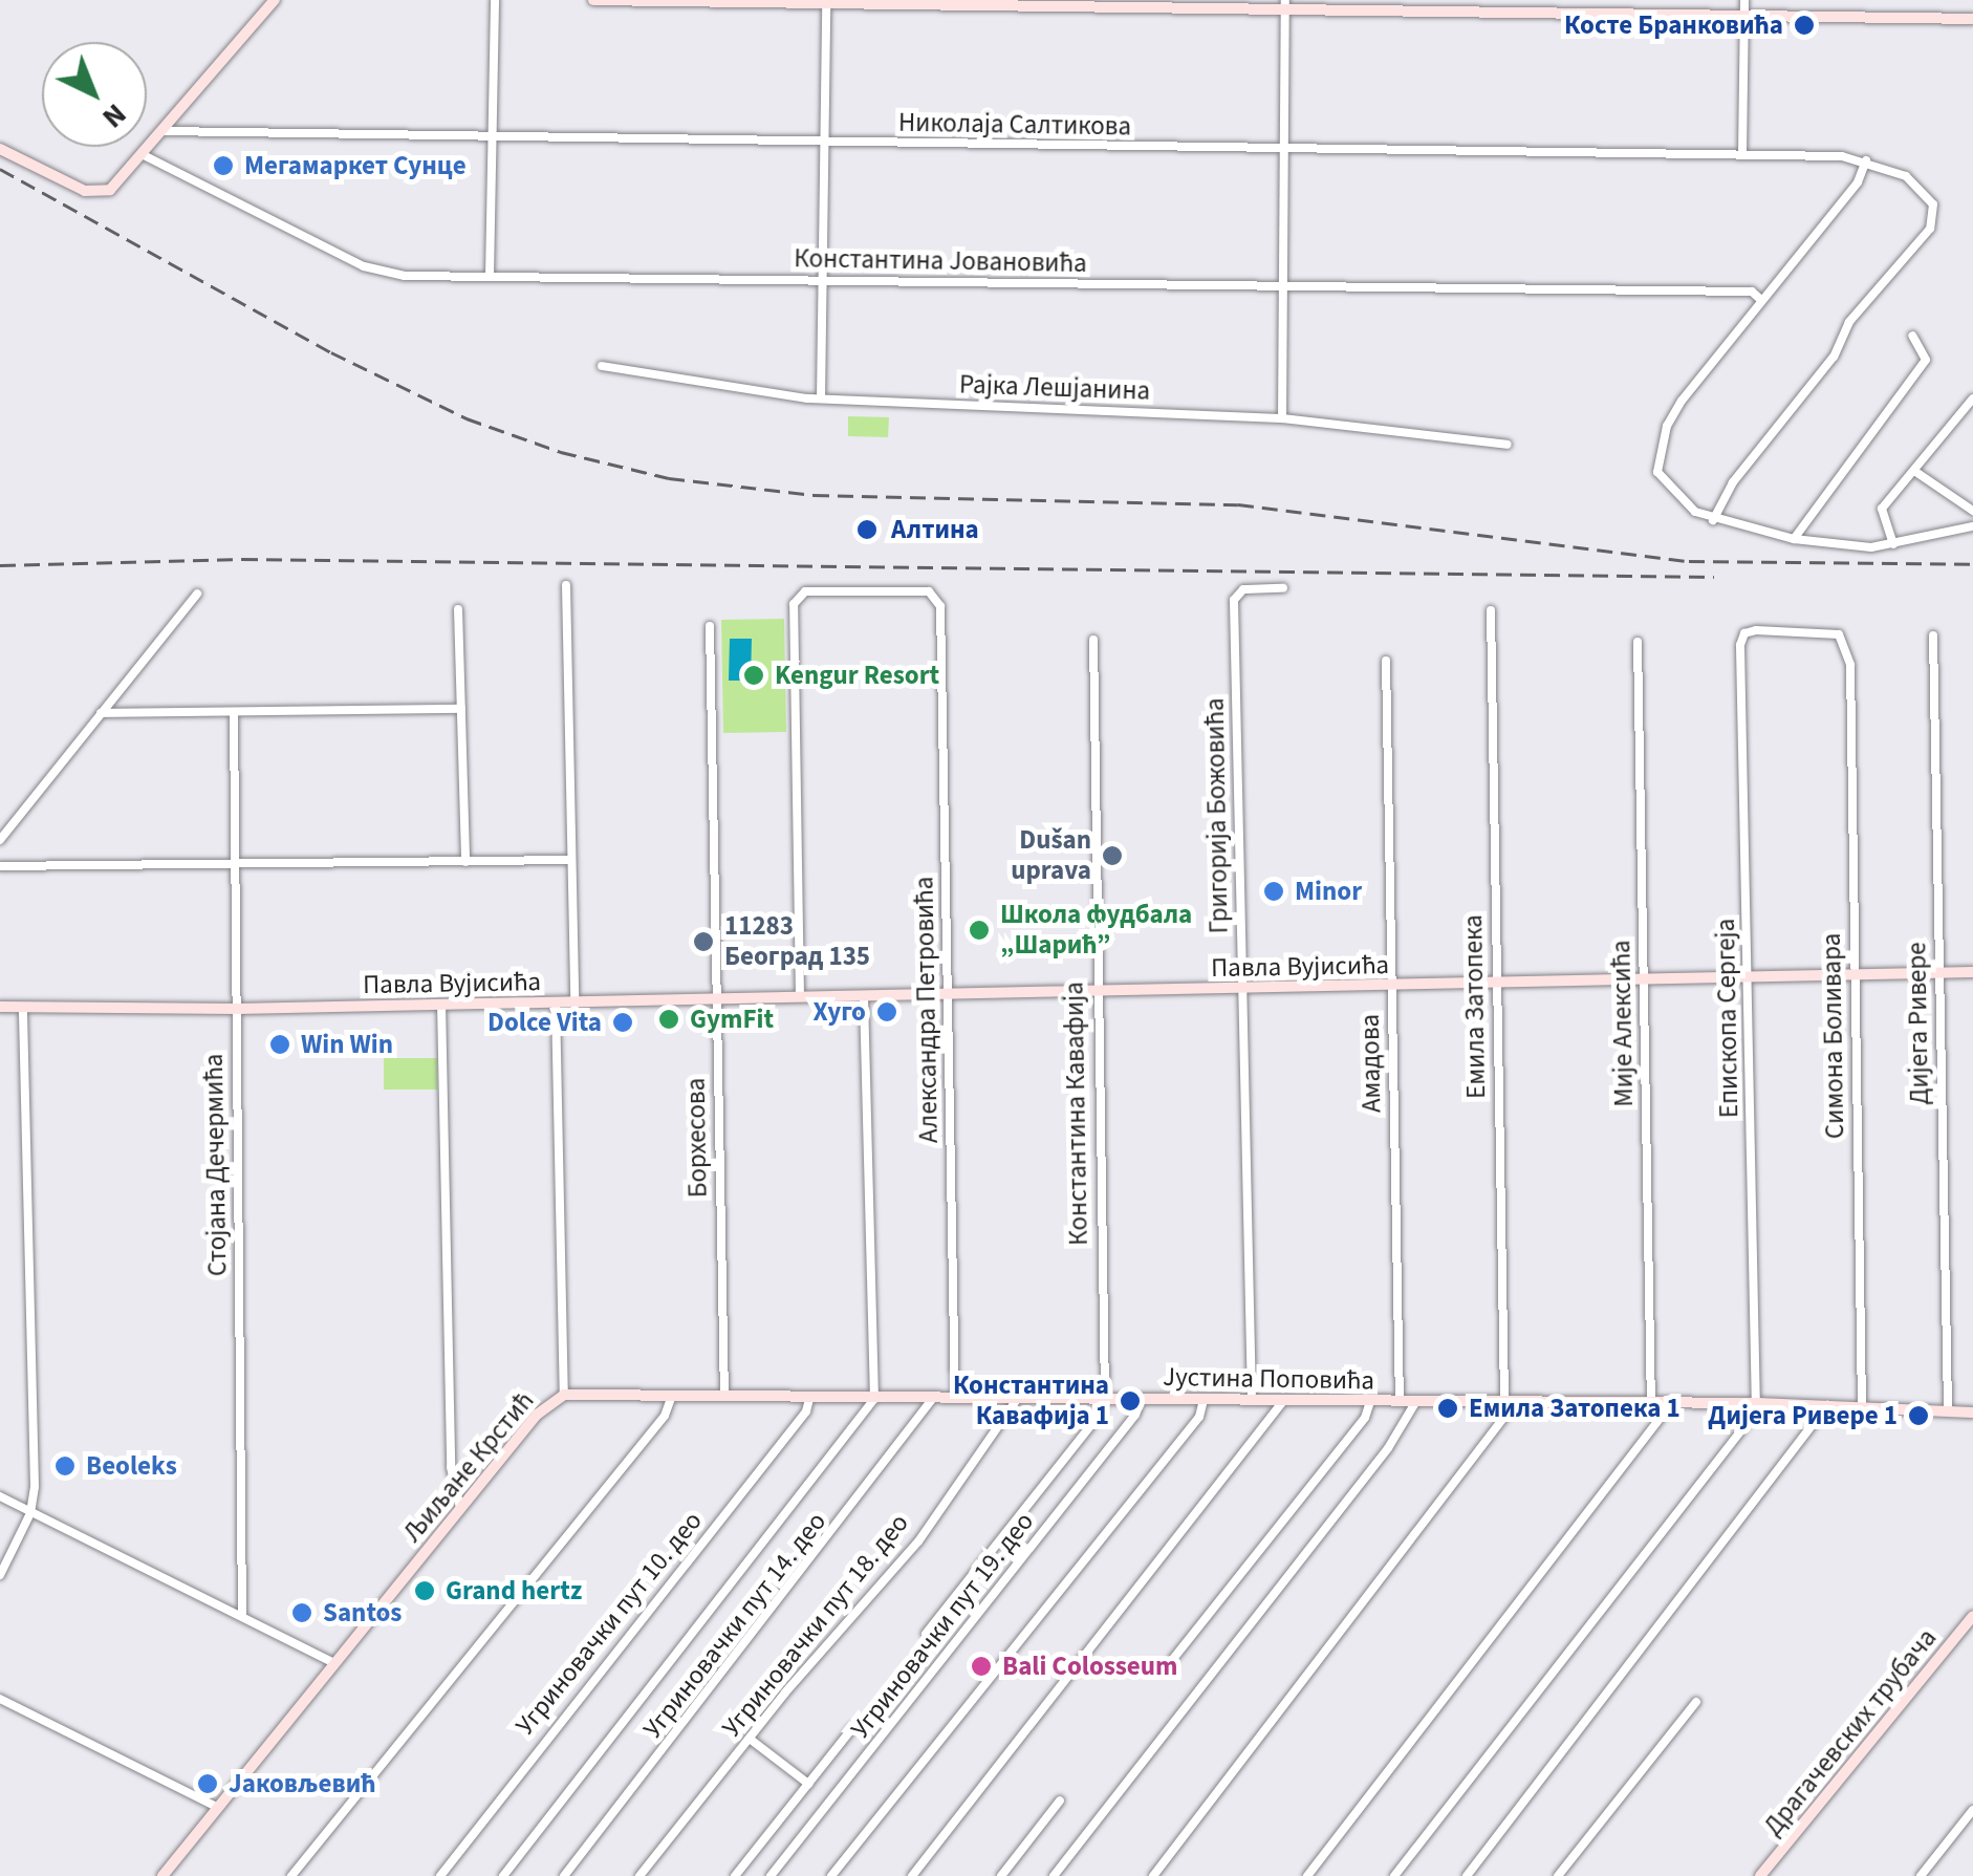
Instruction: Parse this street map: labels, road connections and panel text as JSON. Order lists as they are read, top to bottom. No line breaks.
{"streets":{"street":["Николаја Салтикова","Константина Јовановића","Рајка Лешјанина","Григорија Божовића","Павла Вујисића","Емила Затопека","Александра Петровића","Епископа Сергеја","Мије Алексића","Дијега Ривере","Симона Боливара","Амадова","Константина Кавафија","Борхесова","Стојана Дечермића","Јустина Поповића","Љиљане Крстић","Угриновачки пут 10. део","Угриновачки пут 14. део","Угриновачки пут 18. део","Угриновачки пут 19. део","Драгачевских трубача"]},"crossings":[["Григорија Божовића","Павла Вујисића"],["Григорија Божовића","Јустина Поповића"],["Павла Вујисића","Емила Затопека"],["Павла Вујисића","Александра Петровића"],["Павла Вујисића","Епископа Сергеја"],["Павла Вујисића","Мије Алексића"],["Павла Вујисића","Дијега Ривере"],["Павла Вујисића","Симона Боливара"],["Павла Вујисића","Амадова"],["Павла Вујисића","Константина Кавафија"],["Павла Вујисића","Борхесова"],["Павла Вујисића","Стојана Дечермића"],["Павла Вујисића","Љиљане Крстић"],["Емила Затопека","Јустина Поповића"],["Александра Петровића","Јустина Поповића"],["Епископа Сергеја","Симона Боливара"],["Епископа Сергеја","Јустина Поповића"],["Мије Алексића","Јустина Поповића"],["Дијега Ривере","Јустина Поповића"],["Симона Боливара","Јустина Поповића"],["Амадова","Јустина Поповића"],["Константина Кавафија","Јустина Поповића"],["Борхесова","Јустина Поповића"],["Јустина Поповића","Љиљане Крстић"],["Јустина Поповића","Угриновачки пут 10. део"],["Јустина Поповића","Угриновачки пут 14. део"],["Јустина Поповића","Угриновачки пут 18. део"],["Јустина Поповића","Угриновачки пут 19. део"]],"places":["Косте Бранковића","Мегамаркет Сунце","Алтина","Kengur Resort","Dušan uprava","Minor","Школа фудбала „Шарић”","11283 Београд 135","Хуго","GymFit","Dolce Vita","Win Win","Константина Кавафија 1","Емила Затопека 1","Дијега Ривере 1","Beoleks","Grand hertz","Santos","Bali Colosseum","Јаковљевић"],"north":"bottom right"}
